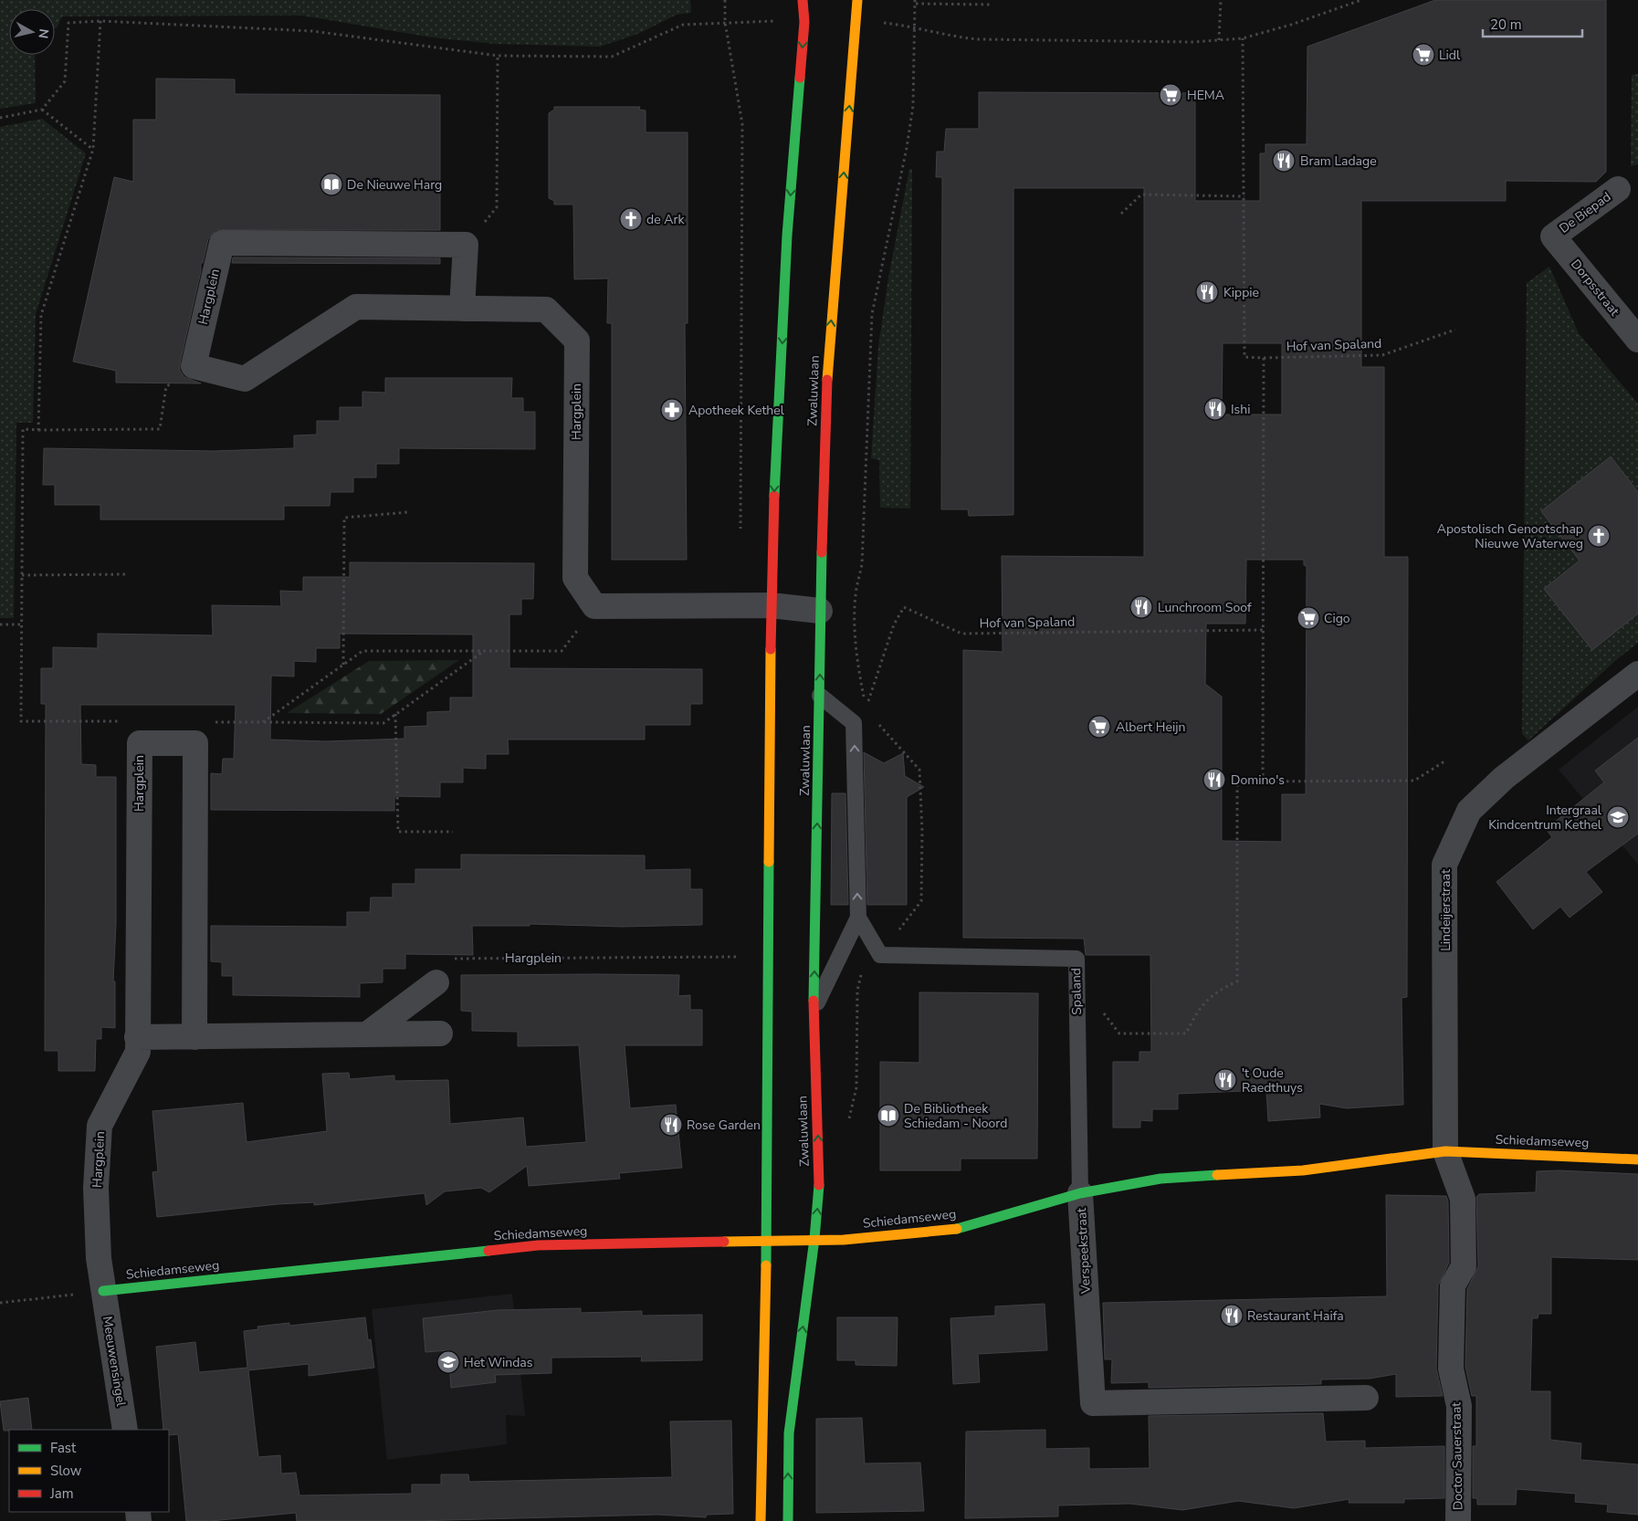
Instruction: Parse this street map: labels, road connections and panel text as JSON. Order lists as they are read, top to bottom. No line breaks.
{"streets":{"main road":["Zwaluwlaan","Schiedamseweg","Verspeekstraat"],"street":["De Biepad","Dorpsstraat","Hargplein","Lindeijerstraat","Meeuwensingel","Doctor Sauerstraat"],"lane":["Spaland"],"path":["Hof van Spaland"]},"crossings":[["De Biepad","Dorpsstraat"],["Hargplein","Schiedamseweg"],["Hargplein","Meeuwensingel"],["Zwaluwlaan","Schiedamseweg"],["Lindeijerstraat","Schiedamseweg"],["Lindeijerstraat","Verspeekstraat"],["Lindeijerstraat","Doctor Sauerstraat"],["Spaland","Schiedamseweg"],["Spaland","Verspeekstraat"],["Schiedamseweg","Verspeekstraat"],["Schiedamseweg","Meeuwensingel"],["Schiedamseweg","Doctor Sauerstraat"],["Verspeekstraat","Doctor Sauerstraat"]],"places":{"supermarket":["Lidl","HEMA","Cigo","Albert Heijn"],"restaurant":["Bram Ladage","Kippie","Ishi","Lunchroom Soof","Domino's","'t Oude Raedthuys","Rose Garden","Restaurant Haifa"],"library":["De Nieuwe Harg","De Bibliotheek Schiedam - Noord"],"church":["de Ark","Apostolisch Genootschap Nieuwe Waterweg"],"pharmacy":["Apotheek Kethel"],"school or university":["Intergraal Kindcentrum Kethel","Het Windas"]},"legend":["Fast","Slow","Jam"],"scale_bar":"20 m","north":"right"}
